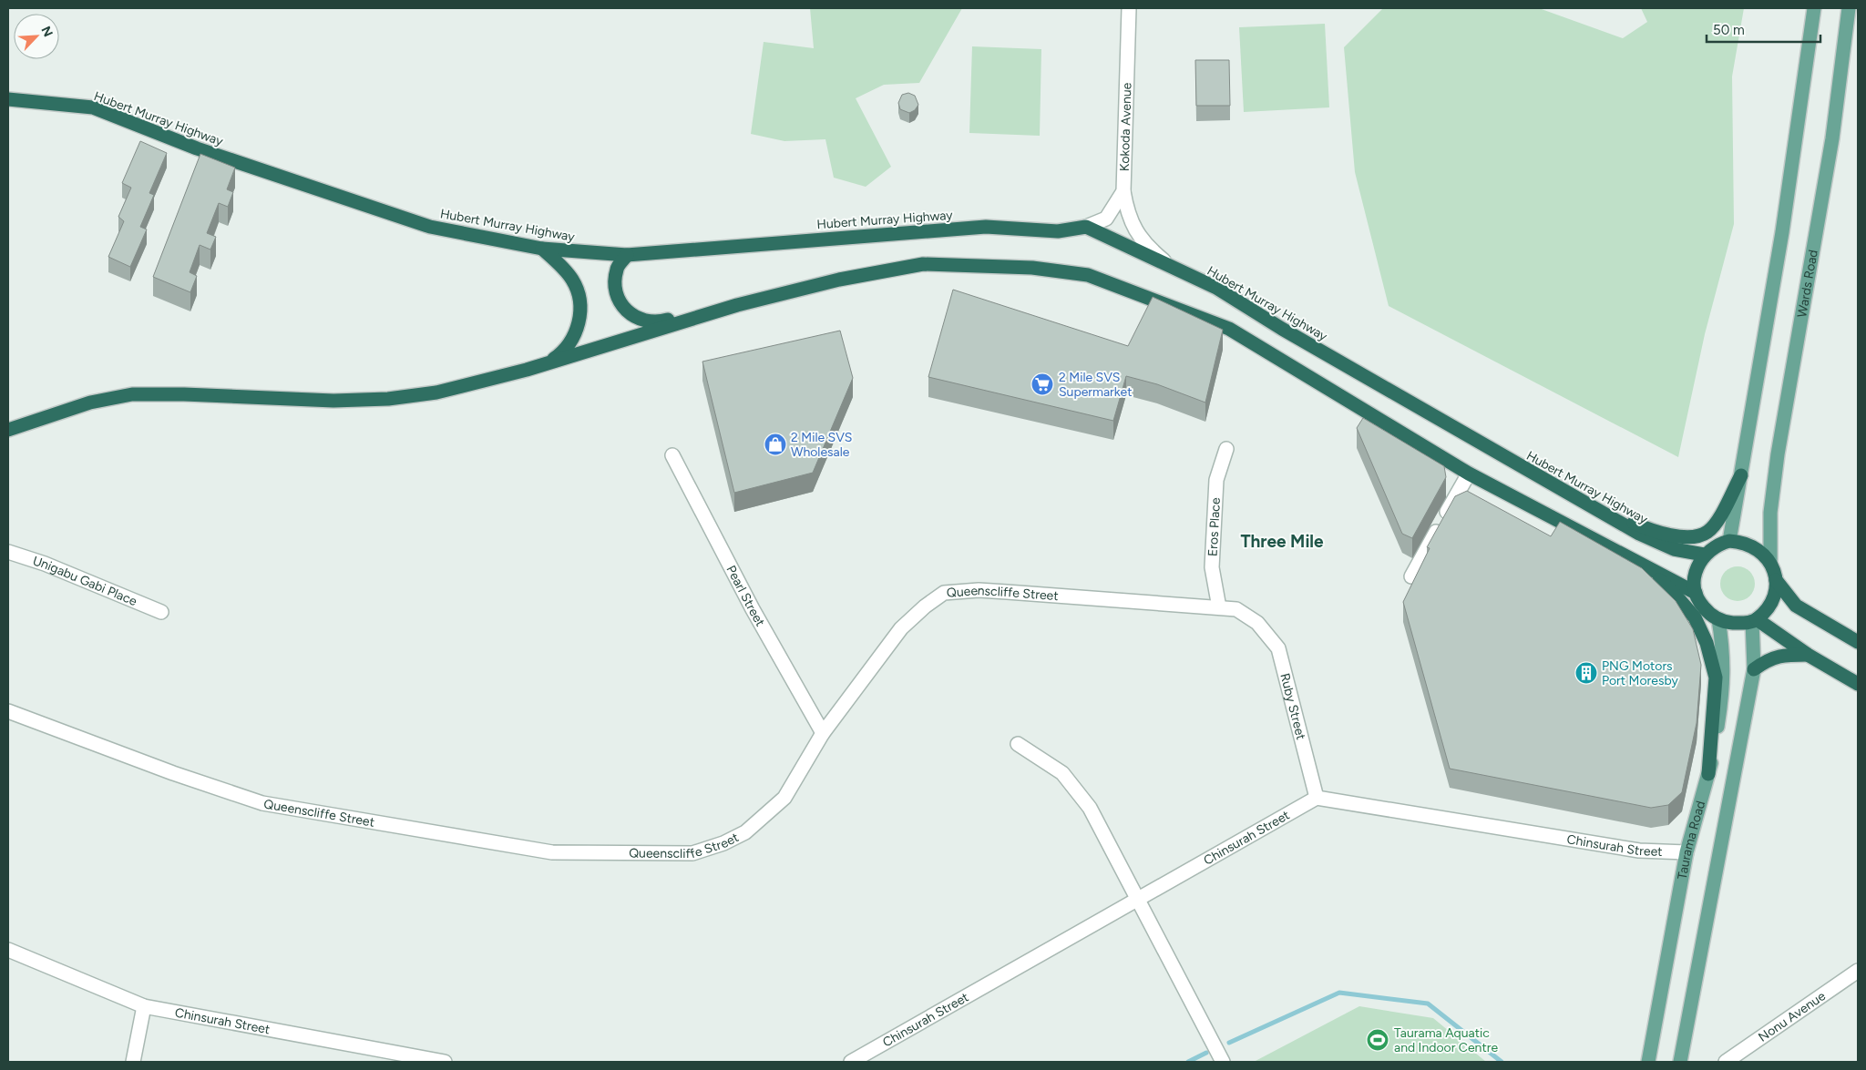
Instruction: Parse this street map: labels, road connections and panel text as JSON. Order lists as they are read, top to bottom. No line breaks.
{"streets":{"highway":["Hubert Murray Highway"],"main road":["Wards Road","Taurama Road"],"street":["Kokoda Avenue","Eros Place","Unigabu Gabi Place","Pearl Street","Queenscliffe Street","Ruby Street","Chinsurah Street","Nonu Avenue"]},"crossings":[["Hubert Murray Highway","Kokoda Avenue"],["Hubert Murray Highway","Wards Road"],["Hubert Murray Highway","Taurama Road"],["Wards Road","Taurama Road"],["Eros Place","Queenscliffe Street"],["Pearl Street","Queenscliffe Street"],["Queenscliffe Street","Ruby Street"],["Ruby Street","Chinsurah Street"],["Chinsurah Street","Taurama Road"]],"districts":["Three Mile"],"places":{"supermarket":["2 Mile SVS Supermarket"],"shop":["2 Mile SVS Wholesale"],"building":["PNG Motors Port Moresby"],"sports":["Taurama Aquatic and Indoor Centre"]},"scale_bar":"50 m","north":"top right"}
